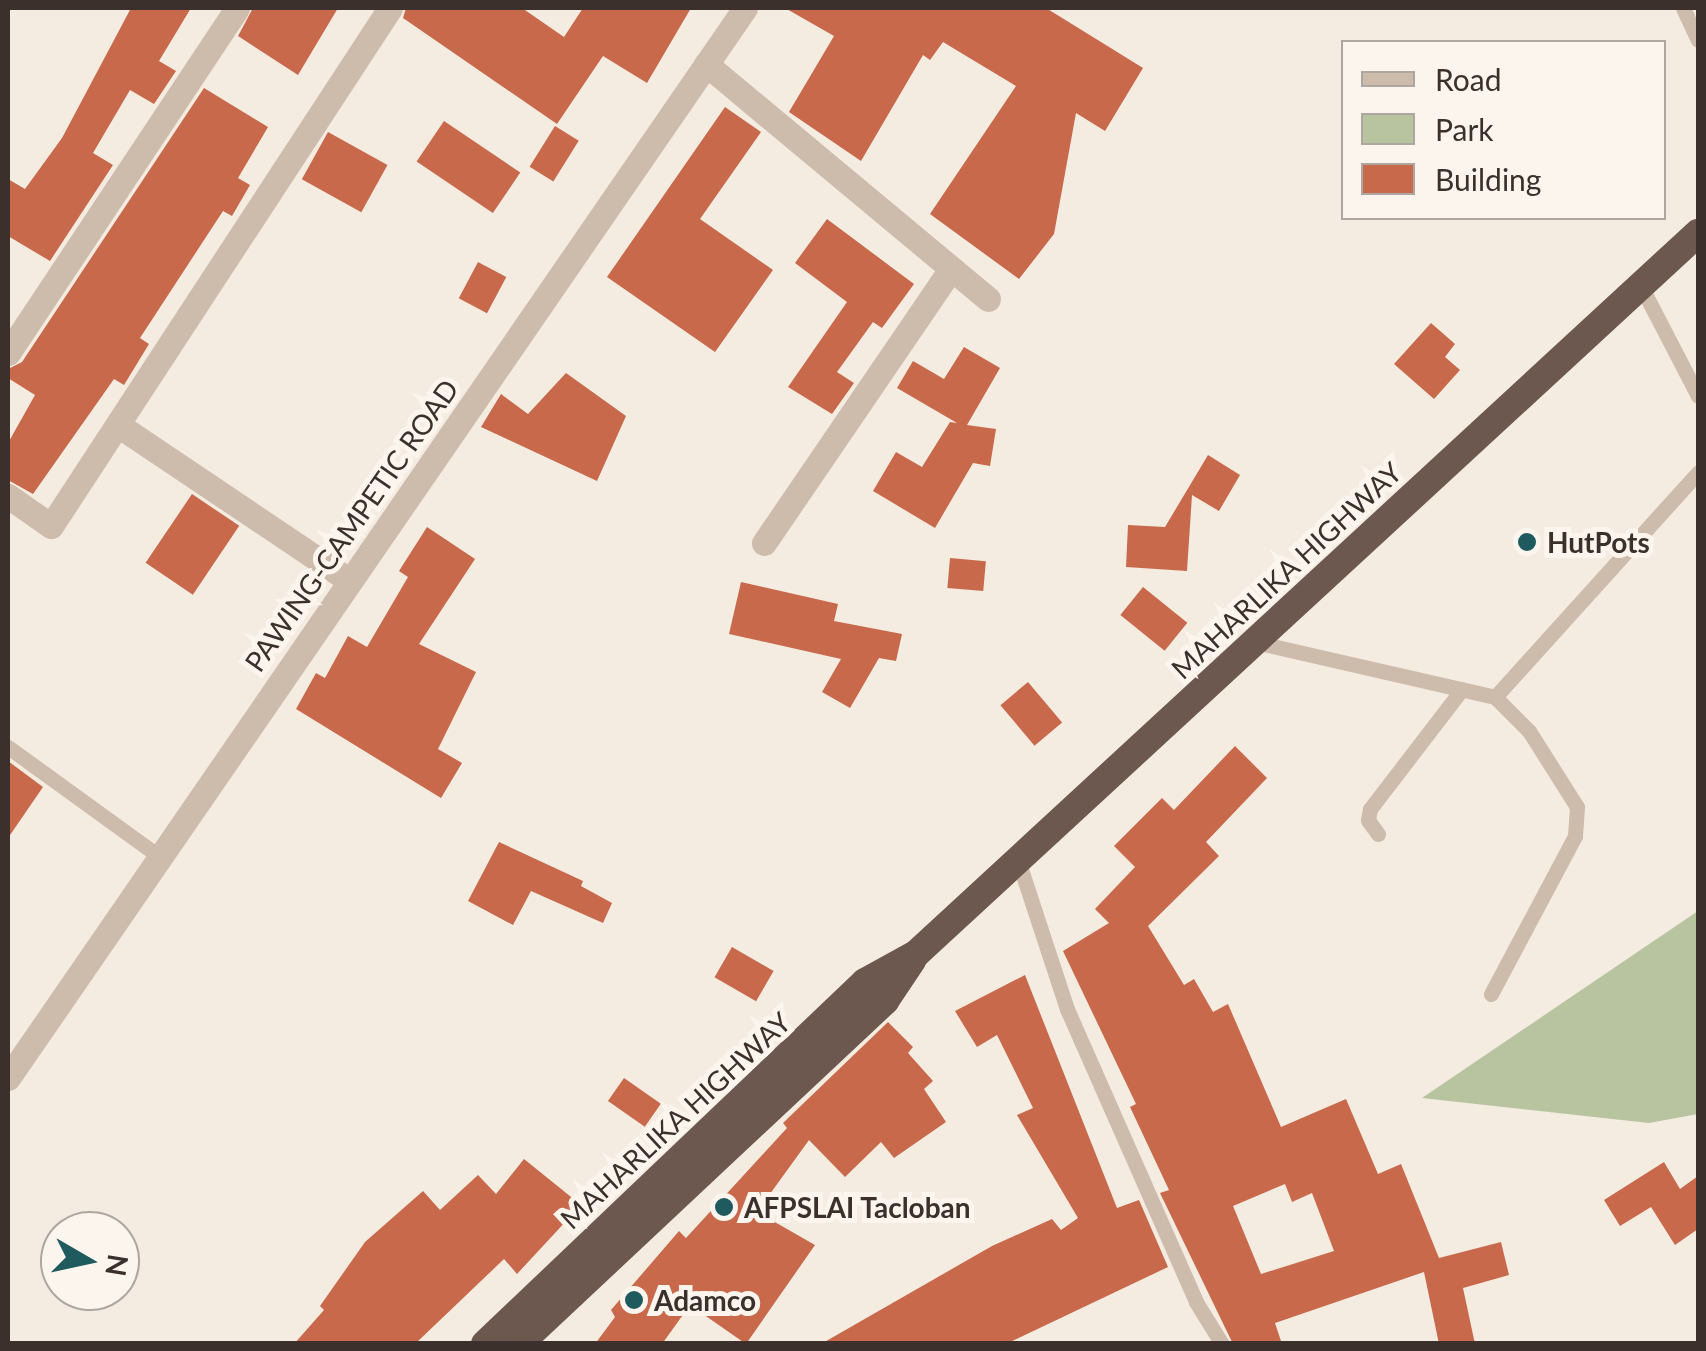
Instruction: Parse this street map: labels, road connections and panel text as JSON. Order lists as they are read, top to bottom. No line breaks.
{"streets":{"highway":["MAHARLIKA HIGHWAY"],"street":["PAWING-CAMPETIC ROAD"]},"places":["HutPots","AFPSLAI Tacloban","Adamco"],"legend":["Road","Park","Building"],"north":"right"}
